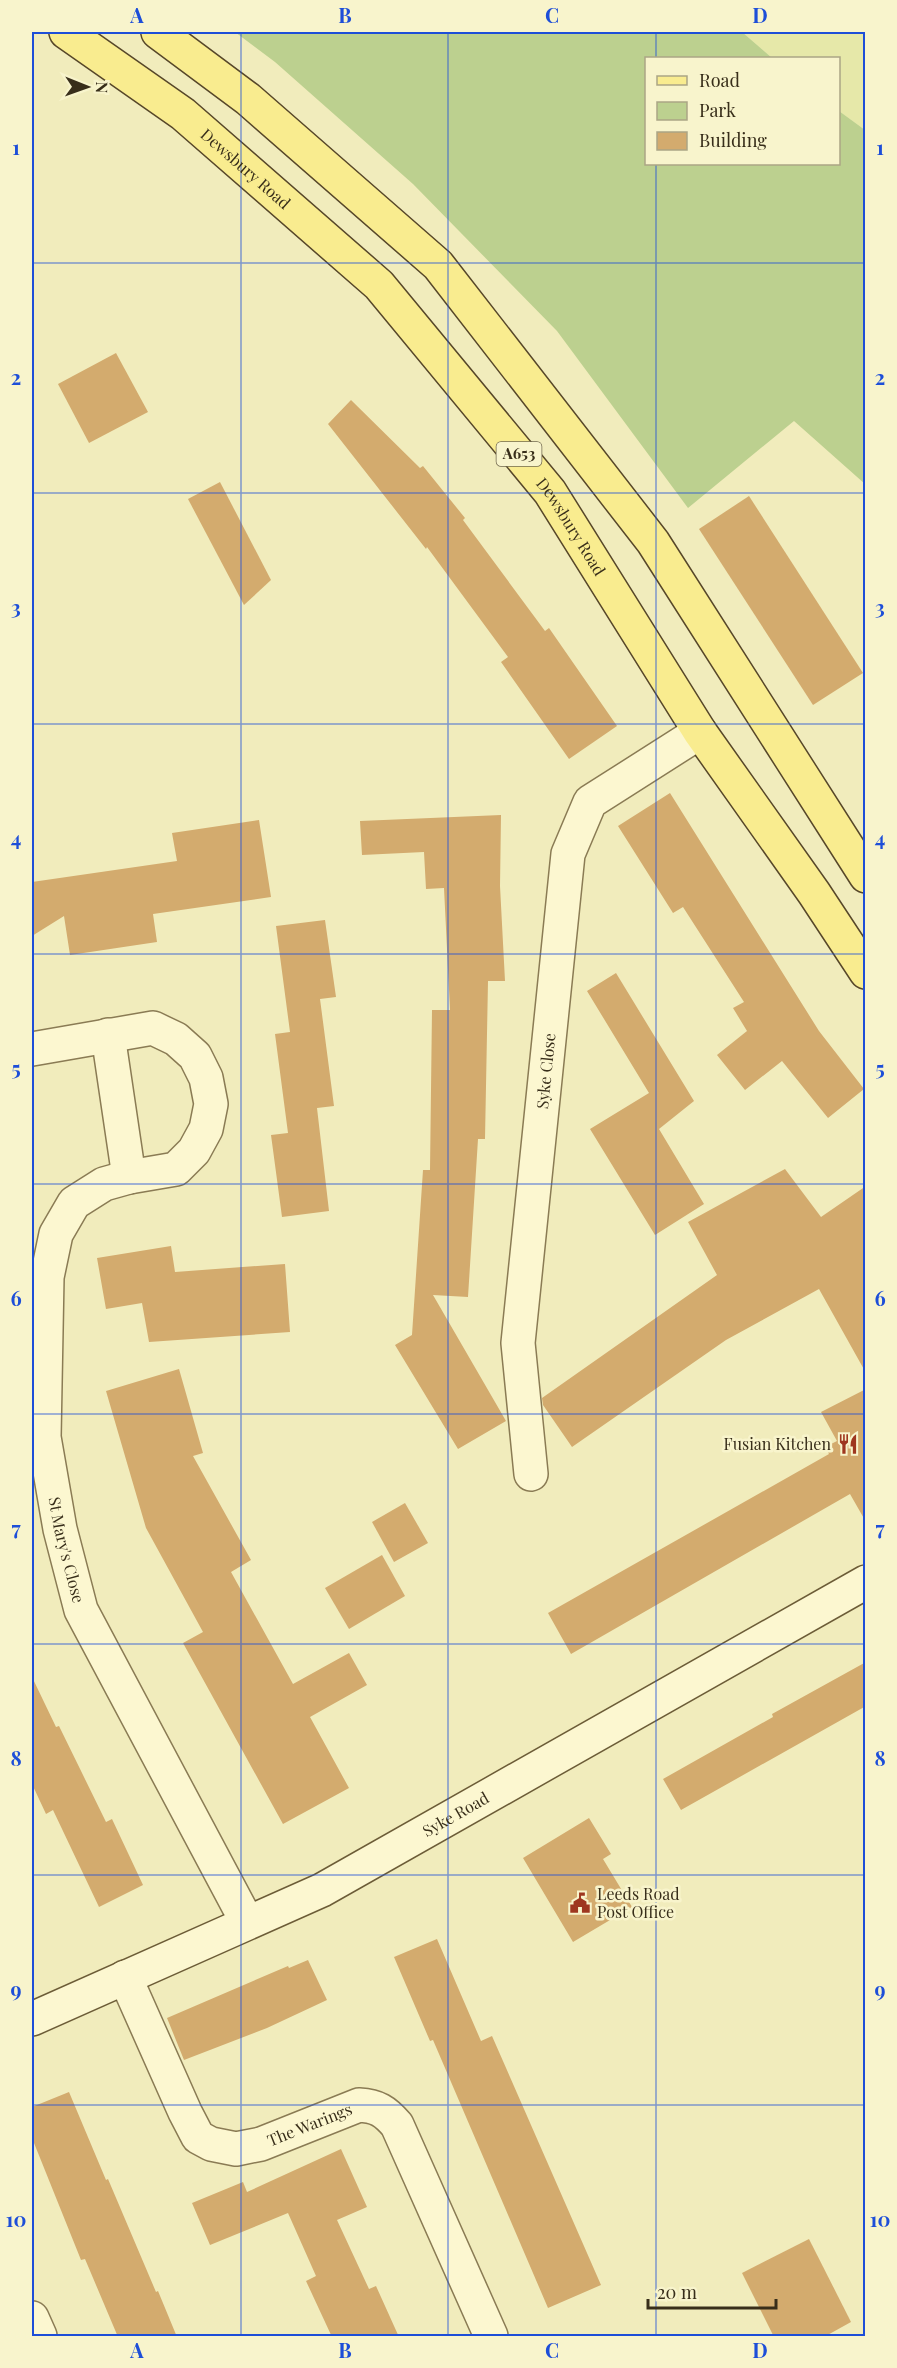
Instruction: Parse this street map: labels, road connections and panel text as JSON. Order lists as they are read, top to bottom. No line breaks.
{"streets":{"main road":["Dewsbury Road","A653"],"street":["Syke Close","St Mary's Close","Syke Road","The Warings"]},"crossings":[["Dewsbury Road","Syke Close"],["St Mary's Close","Syke Road"],["Syke Road","The Warings"]],"places":{"restaurant":["Fusian Kitchen"],"public building":["Leeds Road Post Office"]},"legend":["Road","Park","Building"],"scale_bar":"20 m","north":"right","grid":{"columns":["A","B","C","D"],"rows":["1","2","3","4","5","6","7","8","9","10"]}}
